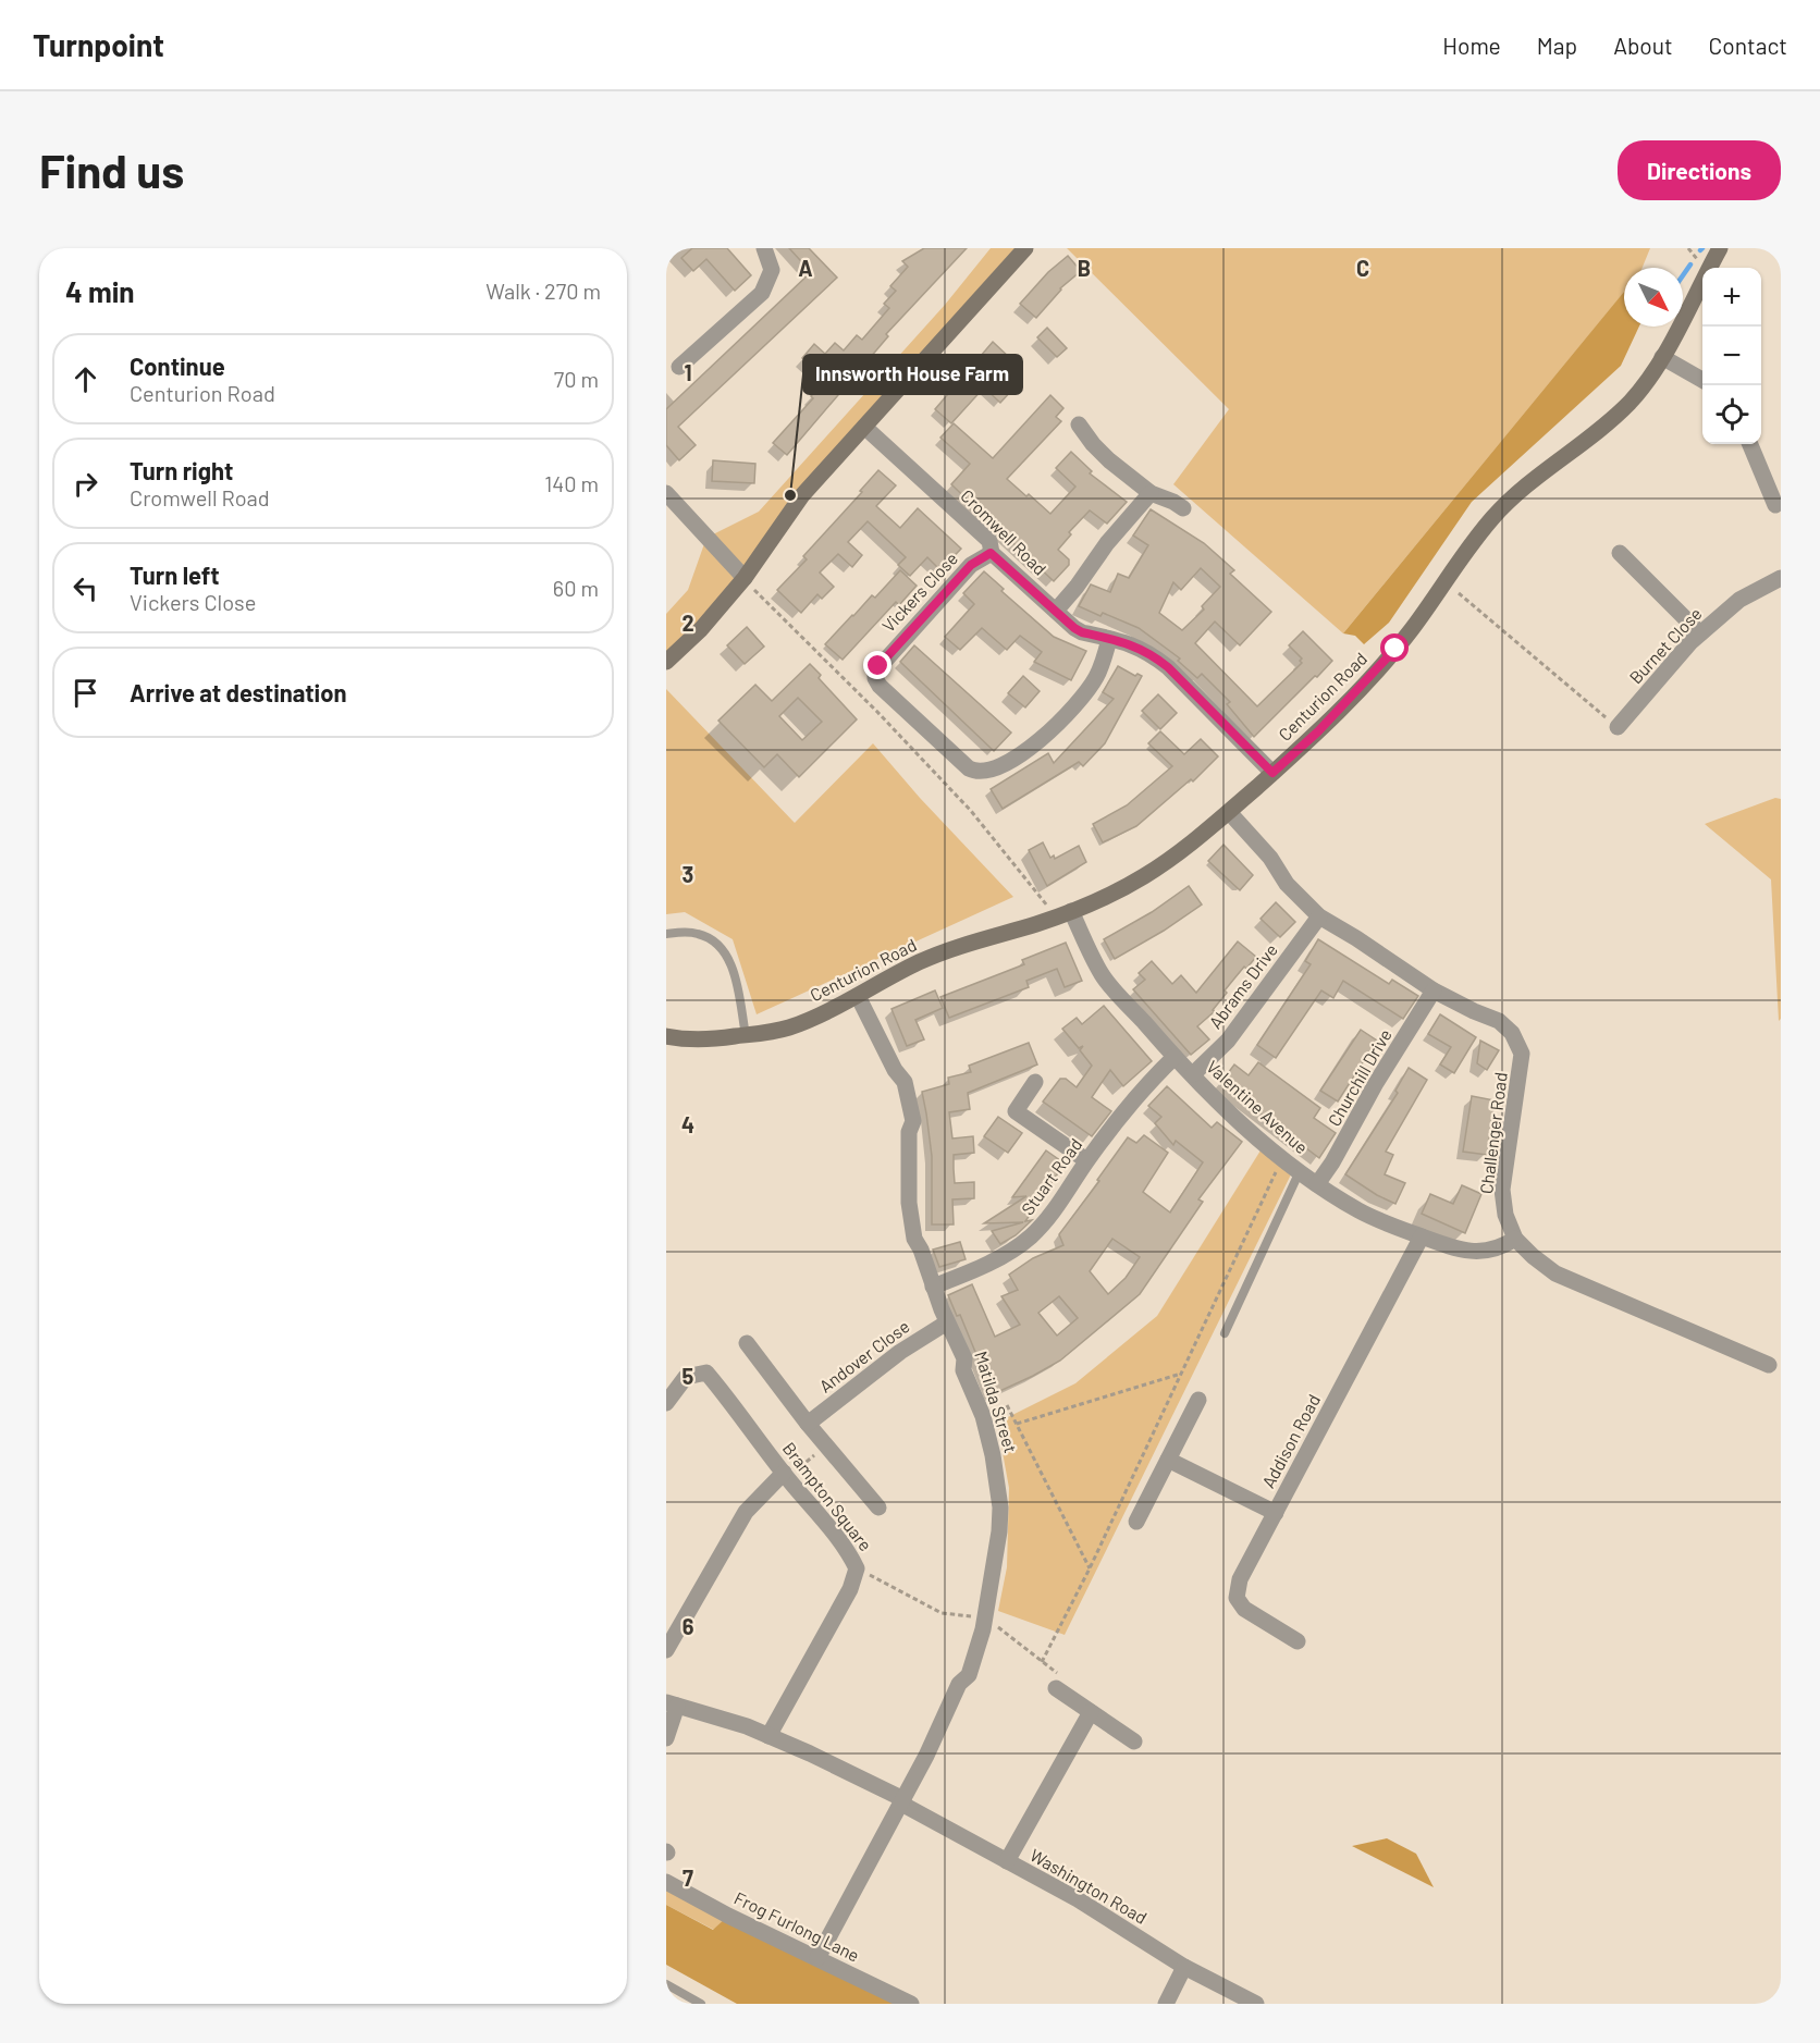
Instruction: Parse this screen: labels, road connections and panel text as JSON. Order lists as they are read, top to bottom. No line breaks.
{"streets":{"street":["Cromwell Road","Vickers Close","Burnet Close","Centurion Road","Abrams Drive","Churchill Drive","Valentine Avenue","Challenger Road","Stuart Road","Andover Close","Matilda Street","Addison Road","Brampton Square","Washington Road","Frog Furlong Lane"]},"crossings":[["Cromwell Road","Vickers Close"],["Cromwell Road","Centurion Road"],["Centurion Road","Valentine Avenue"],["Centurion Road","Challenger Road"],["Centurion Road","Matilda Street"],["Abrams Drive","Valentine Avenue"],["Abrams Drive","Challenger Road"],["Churchill Drive","Valentine Avenue"],["Churchill Drive","Challenger Road"],["Valentine Avenue","Challenger Road"],["Valentine Avenue","Stuart Road"],["Valentine Avenue","Addison Road"],["Stuart Road","Matilda Street"],["Andover Close","Matilda Street"],["Matilda Street","Washington Road"],["Matilda Street","Frog Furlong Lane"]],"places":["Innsworth House Farm"],"north":"bottom right","page":{"header":"Turnpoint","nav":["Home","Map","About","Contact"],"buttons":"Directions","title":"Find us","heading":["4 min","Walk · 270 m"],"map_buttons":["+","−"],"list":[["Continue","Centurion Road","70 m"],["Turn right","Cromwell Road","140 m"],["Turn left","Vickers Close","60 m"],"Arrive at destination"]},"grid":{"columns":["A","B","C"],"rows":["1","2","3","4","5","6","7"]}}
